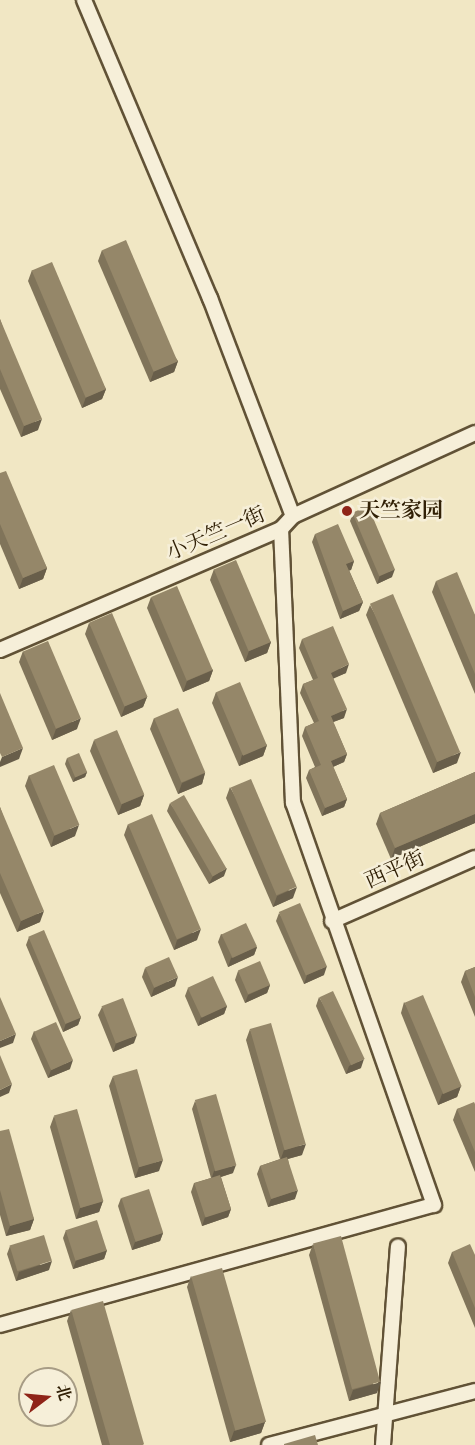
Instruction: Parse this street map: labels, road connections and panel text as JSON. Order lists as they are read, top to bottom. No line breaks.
{"streets":{"street":["小天竺一街","西平街"]},"places":["天竺家园"],"north":"right"}
